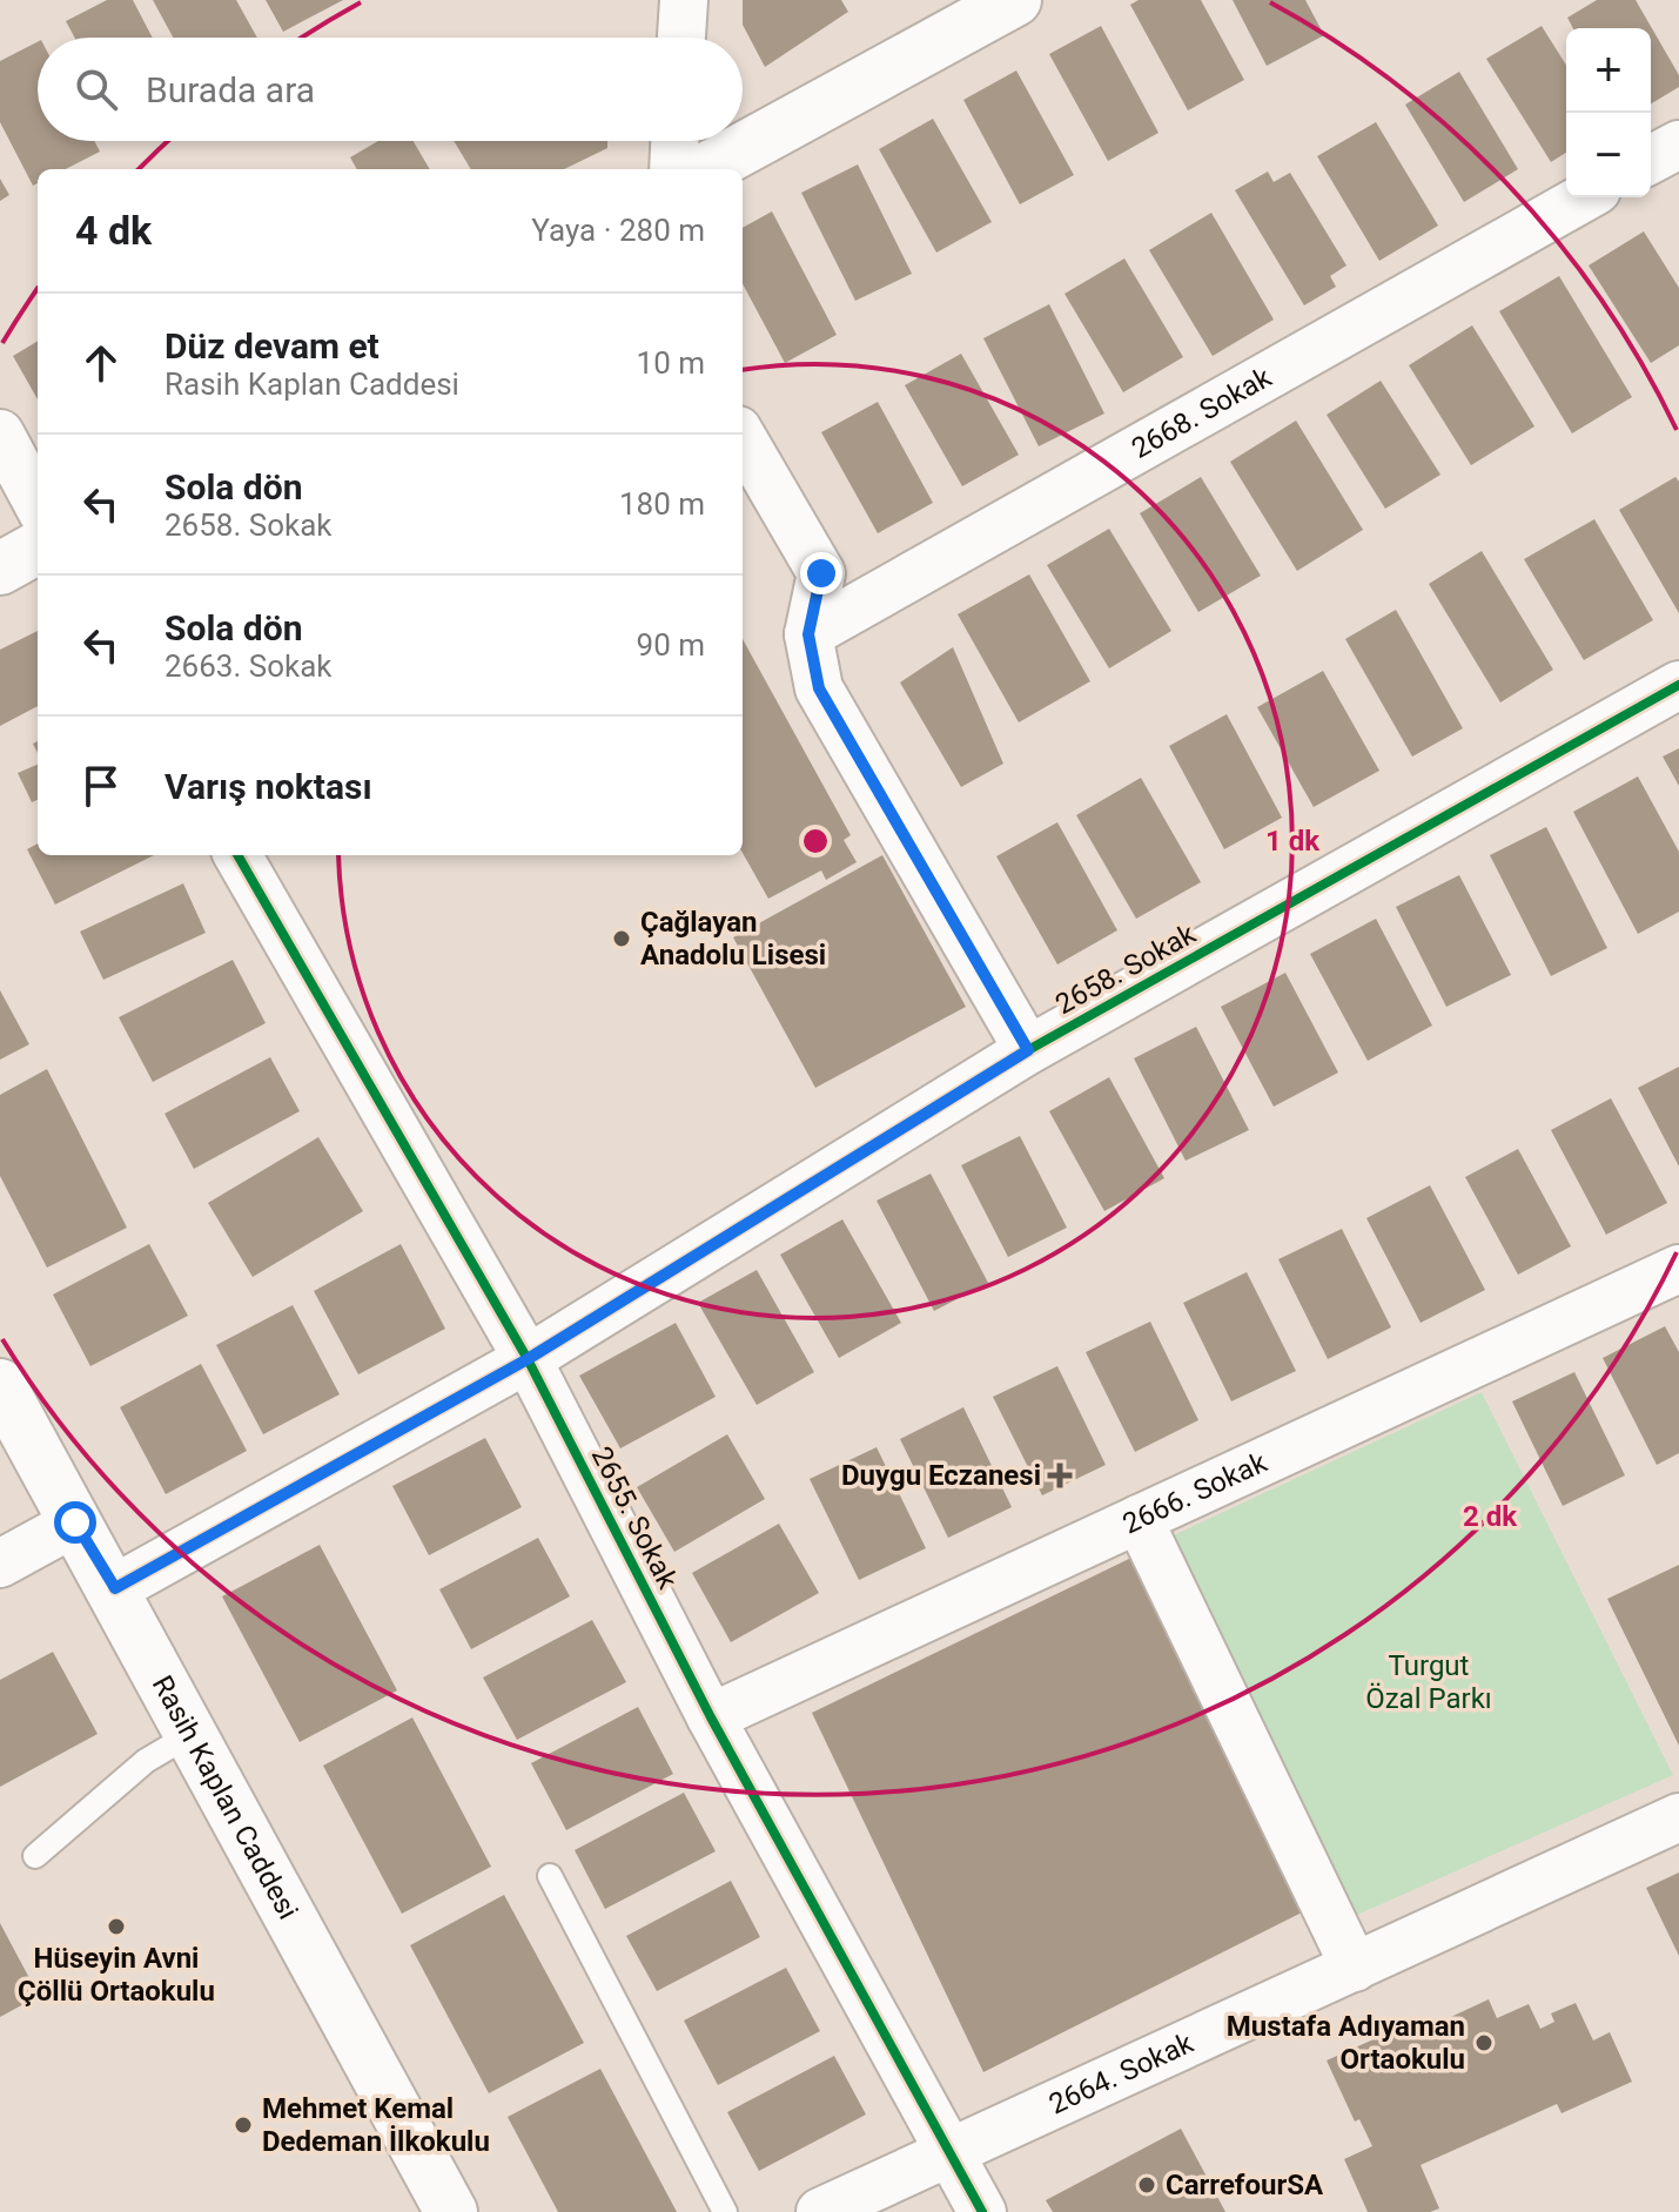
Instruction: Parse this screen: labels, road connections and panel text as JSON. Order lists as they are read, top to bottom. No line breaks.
{"streets":{"street":["2668. Sokak","2658. Sokak","2666. Sokak","2655. Sokak","Rasih Kaplan Caddesi","2664. Sokak"]},"crossings":[["2658. Sokak","2655. Sokak"],["2658. Sokak","Rasih Kaplan Caddesi"],["2666. Sokak","2655. Sokak"],["2655. Sokak","2664. Sokak"]],"parks":["Turgut Özal Parkı"],"places":{"other":["Çağlayan Anadolu Lisesi","Hüseyin Avni Çöllü Ortaokulu","Mustafa Adıyaman Ortaokulu","Mehmet Kemal Dedeman İlkokulu","CarrefourSA"],"health":["Duygu Eczanesi"]},"page":{"map_buttons":["+","−"],"search":"Burada ara","heading":["4 dk","Yaya · 280 m"],"list":[["Düz devam et","Rasih Kaplan Caddesi","10 m"],["Sola dön","2658. Sokak","180 m"],["Sola dön","2663. Sokak","90 m"],"Varış noktası"]},"rings":["1 dk","2 dk"]}
